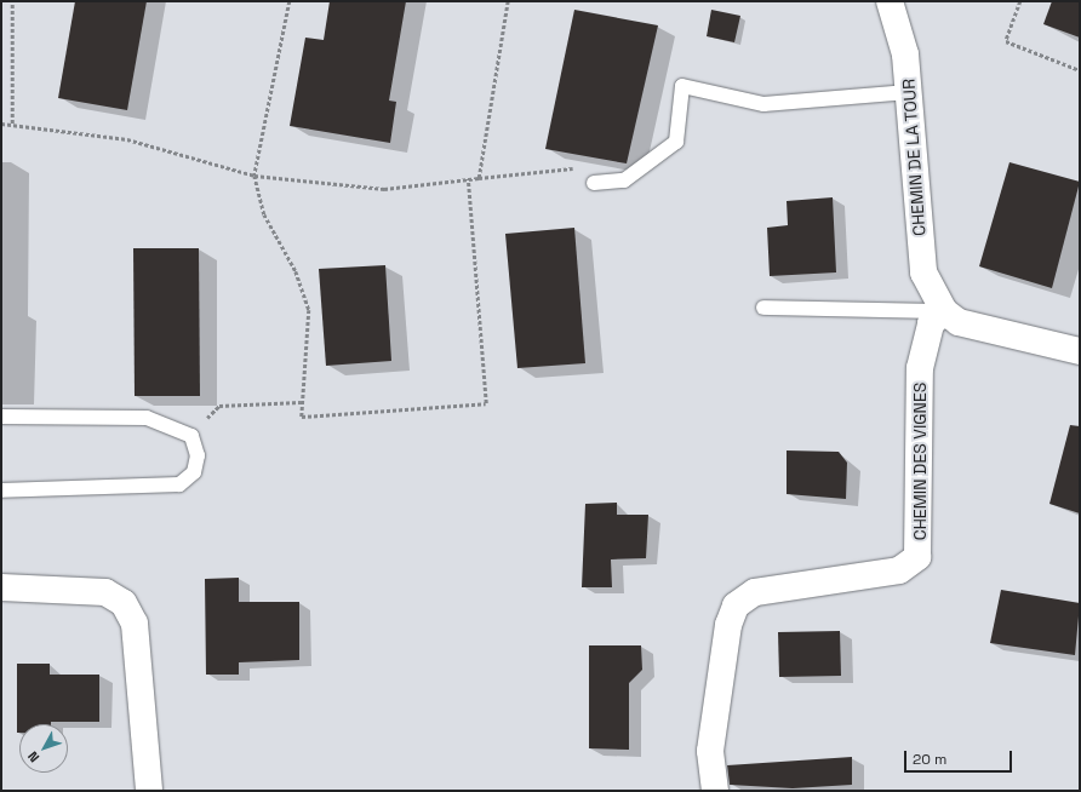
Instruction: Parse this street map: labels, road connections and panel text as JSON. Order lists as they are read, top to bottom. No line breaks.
{"streets":{"street":["CHEMIN DE LA TOUR","CHEMIN DES VIGNES"]},"crossings":[["CHEMIN DE LA TOUR","CHEMIN DES VIGNES"]],"scale_bar":"20 m","north":"bottom left"}
